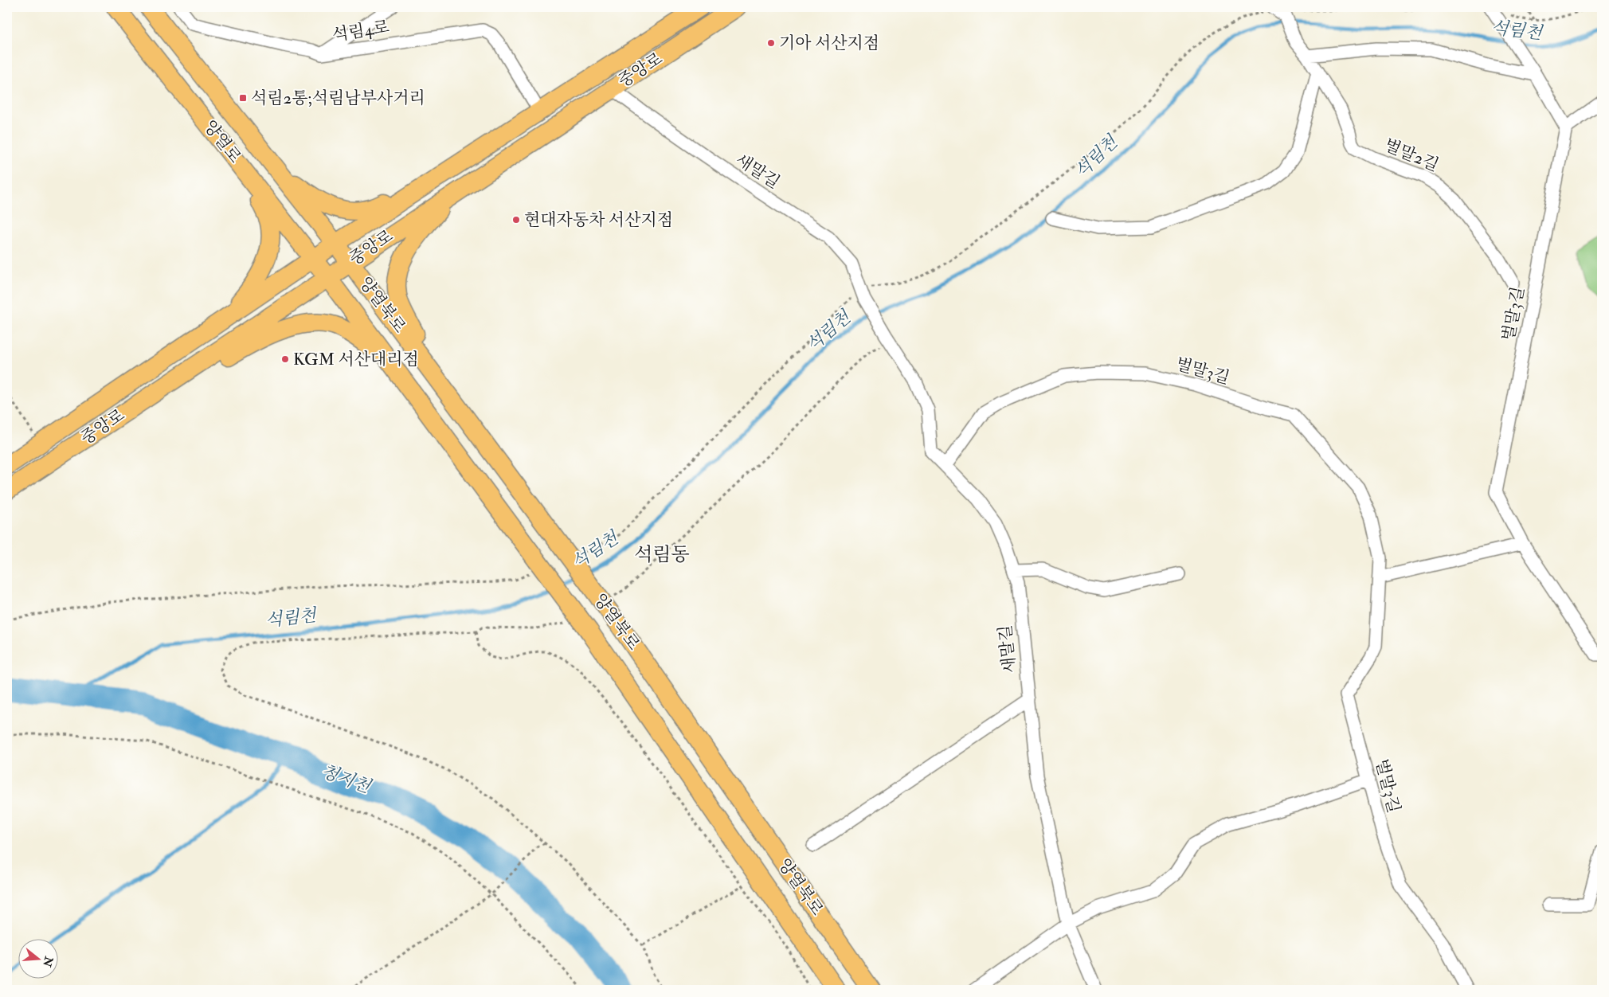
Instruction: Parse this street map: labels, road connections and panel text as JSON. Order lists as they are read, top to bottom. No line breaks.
{"streets":{"main road":["중앙로","양열로","양열북로"],"street":["석림4로","벌말2길","새말길","벌말3길"]},"crossings":[["석림4로","중앙로"],["중앙로","양열로"],["중앙로","새말길"],["중앙로","양열북로"],["양열로","양열북로"],["새말길","벌말3길"]],"districts":["석림동"],"water":["석림천","청지천"],"places":{"other":["기아 서산지점","현대자동차 서산지점","KGM 서산대리점"],"transit":["석림2통;석림남부사거리"]},"north":"right"}
